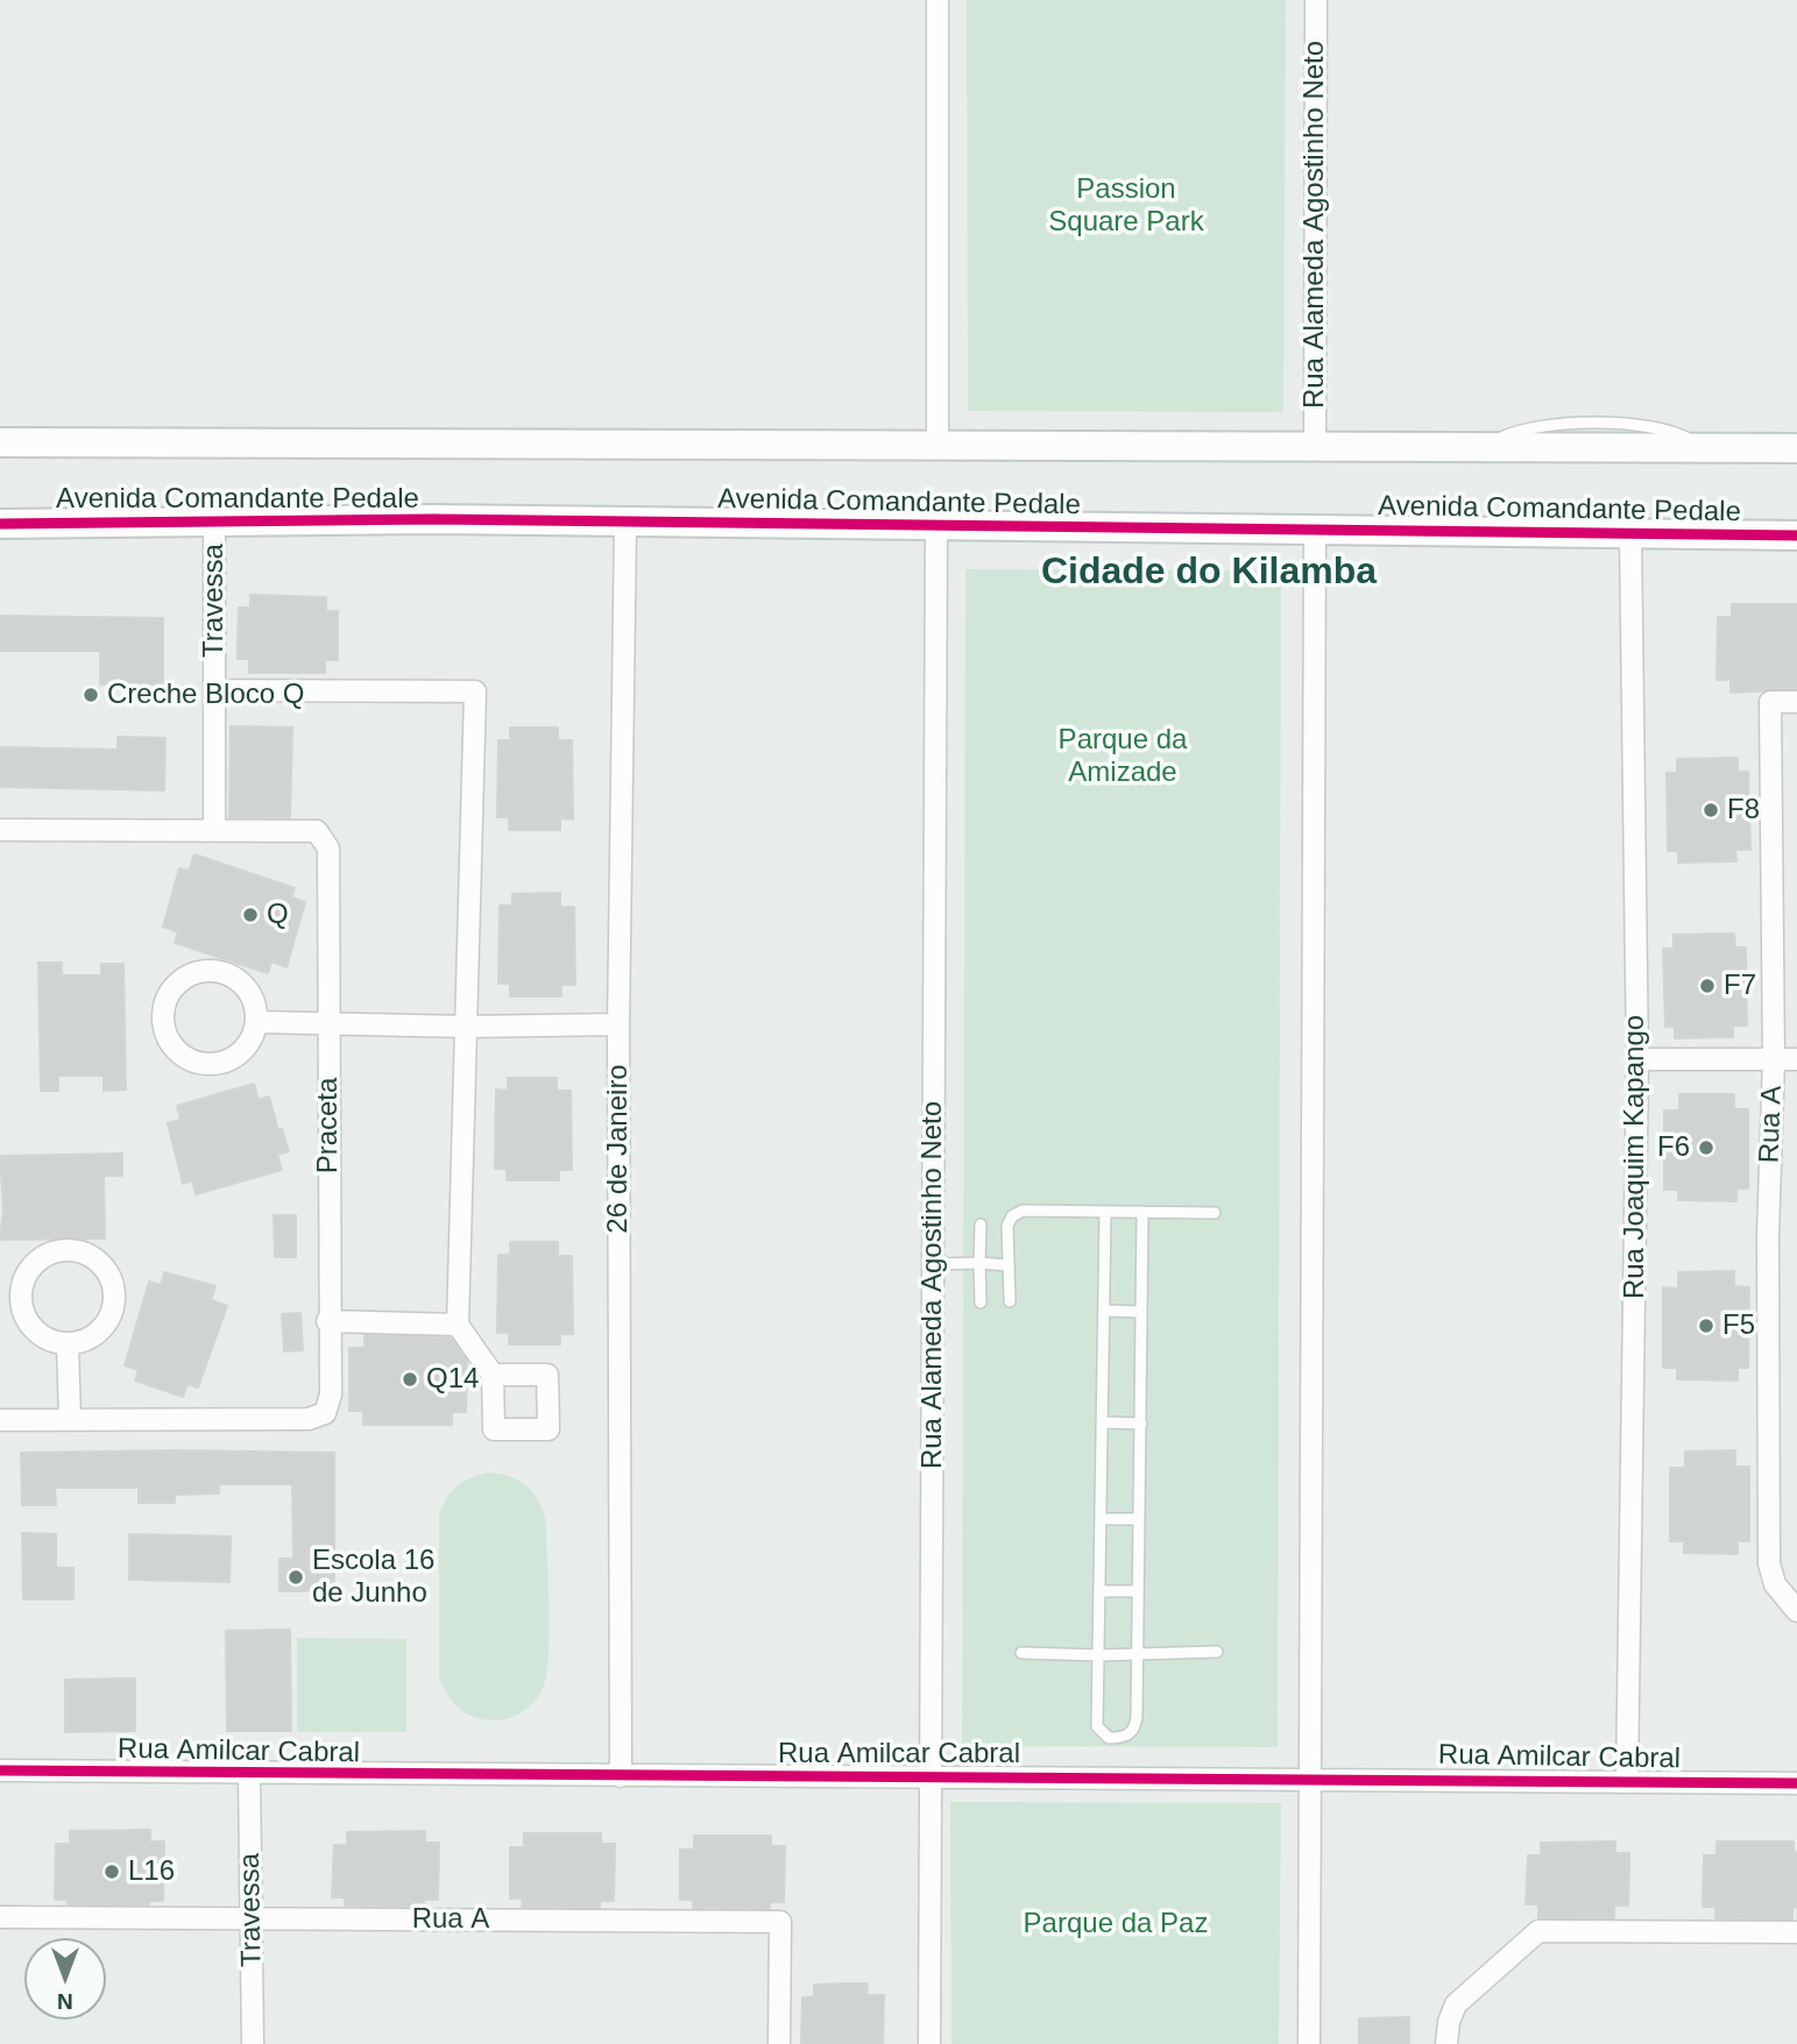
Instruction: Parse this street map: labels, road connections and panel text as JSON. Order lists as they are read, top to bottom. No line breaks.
{"streets":{"street":["Rua Alameda Agostinho Neto","Avenida Comandante Pedale","Travessa","Rua A","Praceta","26 de Janeiro","Rua Joaquim Kapango","Rua Amilcar Cabral"]},"crossings":[["Rua Alameda Agostinho Neto","Avenida Comandante Pedale"],["Rua Alameda Agostinho Neto","Rua Amilcar Cabral"],["Avenida Comandante Pedale","Travessa"],["Avenida Comandante Pedale","26 de Janeiro"],["Avenida Comandante Pedale","Rua Joaquim Kapango"],["Travessa","Rua A"],["Travessa","Praceta"],["Travessa","Rua Amilcar Cabral"],["26 de Janeiro","Rua Amilcar Cabral"],["Rua Joaquim Kapango","Rua Amilcar Cabral"]],"districts":["Cidade do Kilamba"],"parks":["Passion Square Park","Parque da Amizade","Parque da Paz"],"places":["Creche Bloco Q","F8","Q","F7","F6","F5","Q14","Escola 16 de Junho","L16"],"north":"bottom"}
